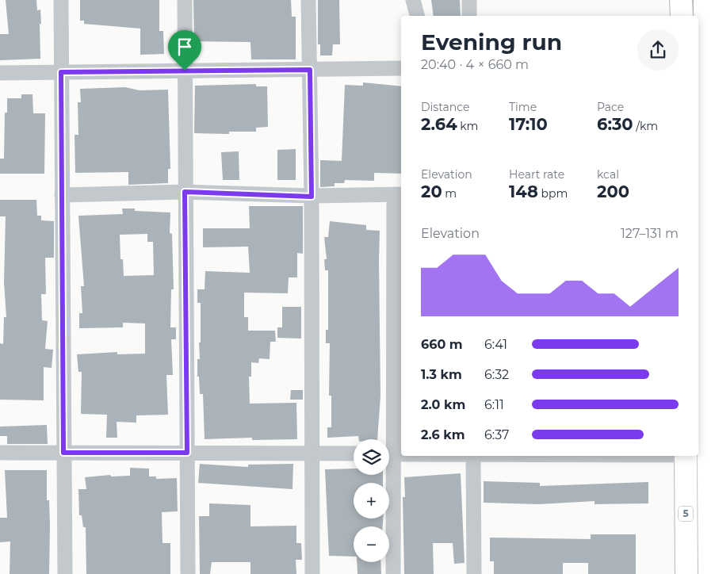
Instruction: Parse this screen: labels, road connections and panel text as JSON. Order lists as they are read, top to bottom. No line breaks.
{"streets":{"highway":["5"]},"page":{"heading":["Evening run","20:40 · 4 × 660 m"],"stats":[["Distance","2.64 km"],["Time","17:10"],["Pace","6:30 /km"],["Elevation","20 m"],["Heart rate","148 bpm"],["kcal","200"]],"chart":["Elevation","127–131 m"],"list":[{"name":"660 m","note":"6:41"},{"name":"1.3 km","note":"6:32"},{"name":"2.0 km","note":"6:11"},{"name":"2.6 km","note":"6:37"}],"map_buttons":["+","−"]}}
